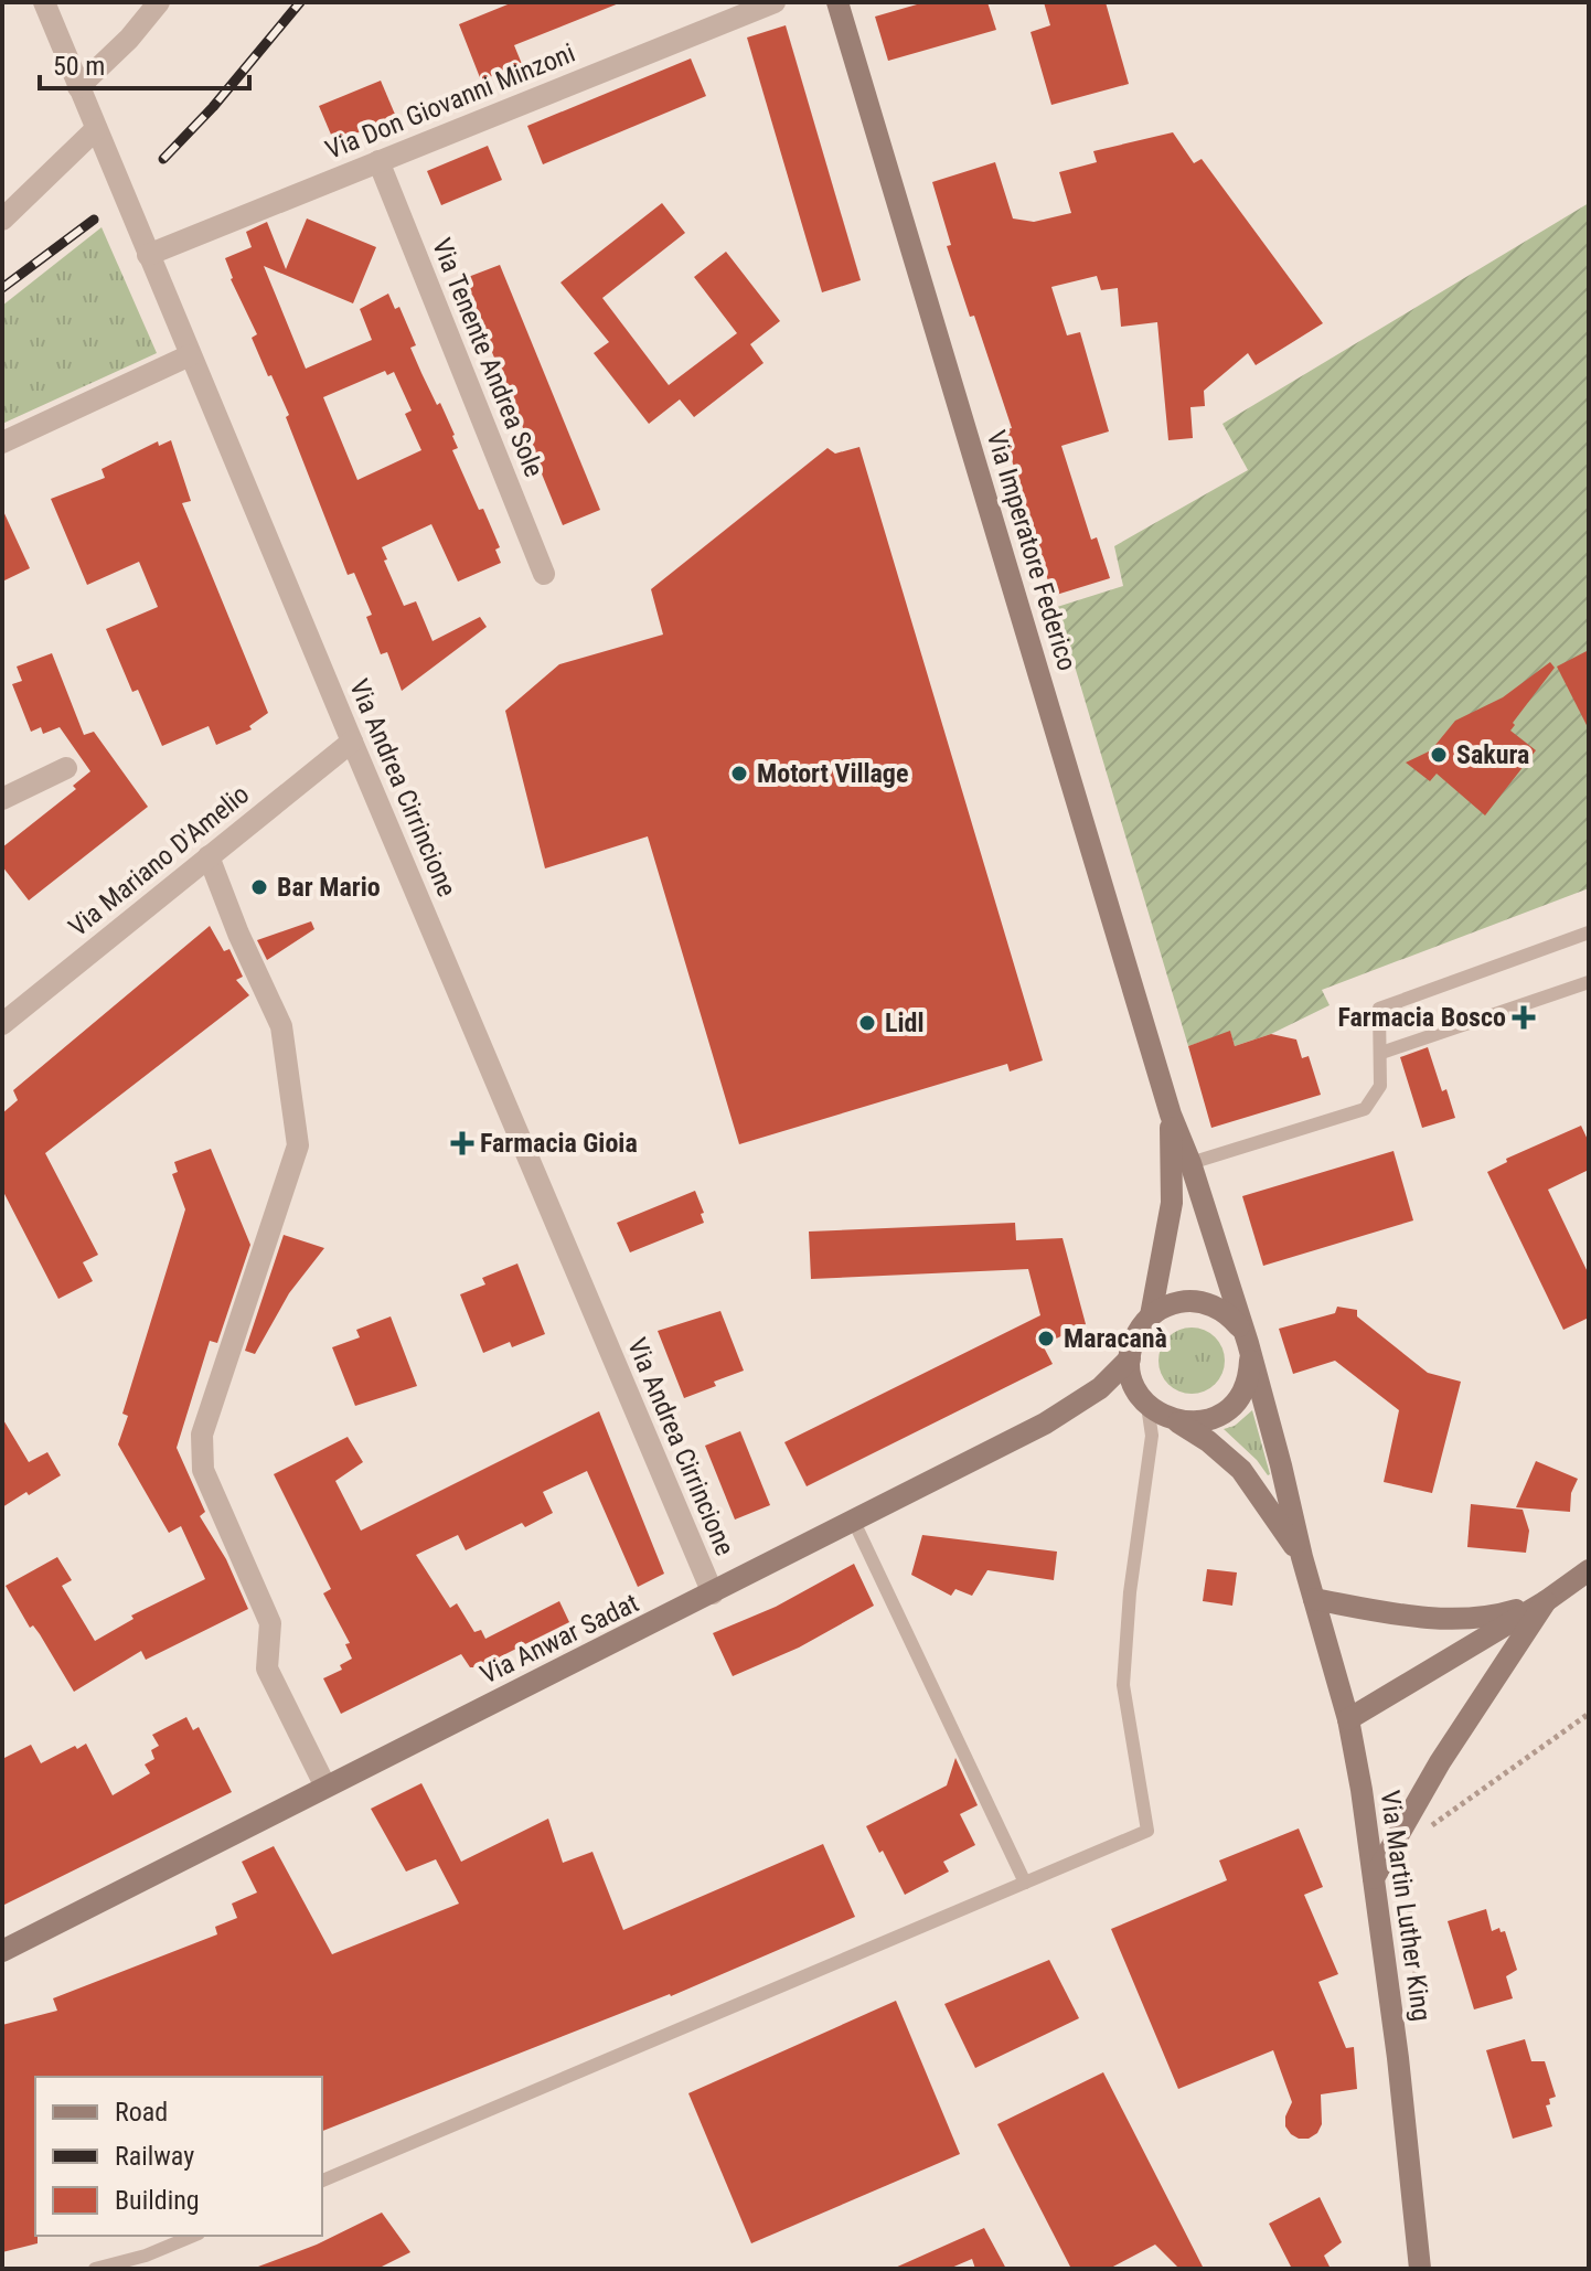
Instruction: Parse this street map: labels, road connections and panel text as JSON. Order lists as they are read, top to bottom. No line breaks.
{"streets":{"street":["Via Don Giovanni Minzoni","Via Tenente Andrea Sole","Via Imperatore Federico","Via Andrea Cirrincione","Via Mariano D'Amelio","Via Anwar Sadat","Via Martin Luther King"]},"crossings":[["Via Don Giovanni Minzoni","Via Tenente Andrea Sole"],["Via Don Giovanni Minzoni","Via Andrea Cirrincione"],["Via Andrea Cirrincione","Via Mariano D'Amelio"],["Via Andrea Cirrincione","Via Anwar Sadat"],["Via Anwar Sadat","Via Martin Luther King"]],"places":{"other":["Sakura","Motort Village","Bar Mario","Lidl","Maracanà"],"health":["Farmacia Bosco","Farmacia Gioia"]},"legend":["Road","Railway","Building"],"scale_bar":"50 m"}
